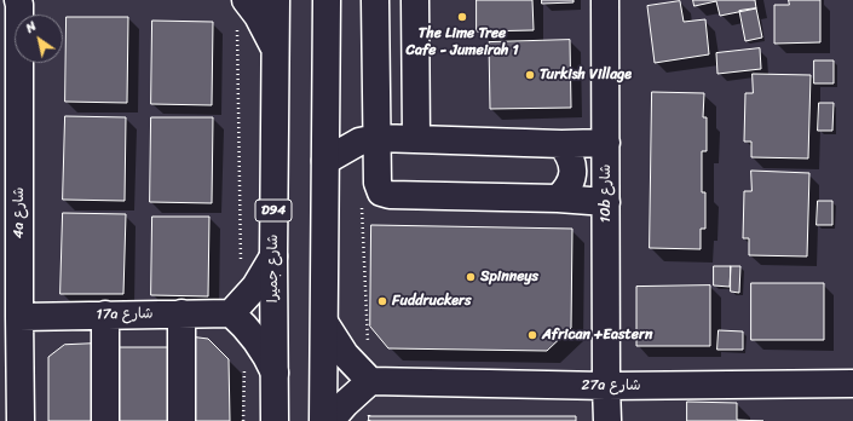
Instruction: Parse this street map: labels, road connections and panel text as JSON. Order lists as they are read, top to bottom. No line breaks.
{"streets":{"street":["10b شارع","D94","4a شارع","شارع جميرا","17a شارع","27a شارع"]},"crossings":[["10b شارع","27a شارع"],["4a شارع","17a شارع"]],"places":["The Lime Tree Cafe - Jumeirah 1","Turkish Village","Spinneys","Fuddruckers","African +Eastern"],"north":"top left"}
